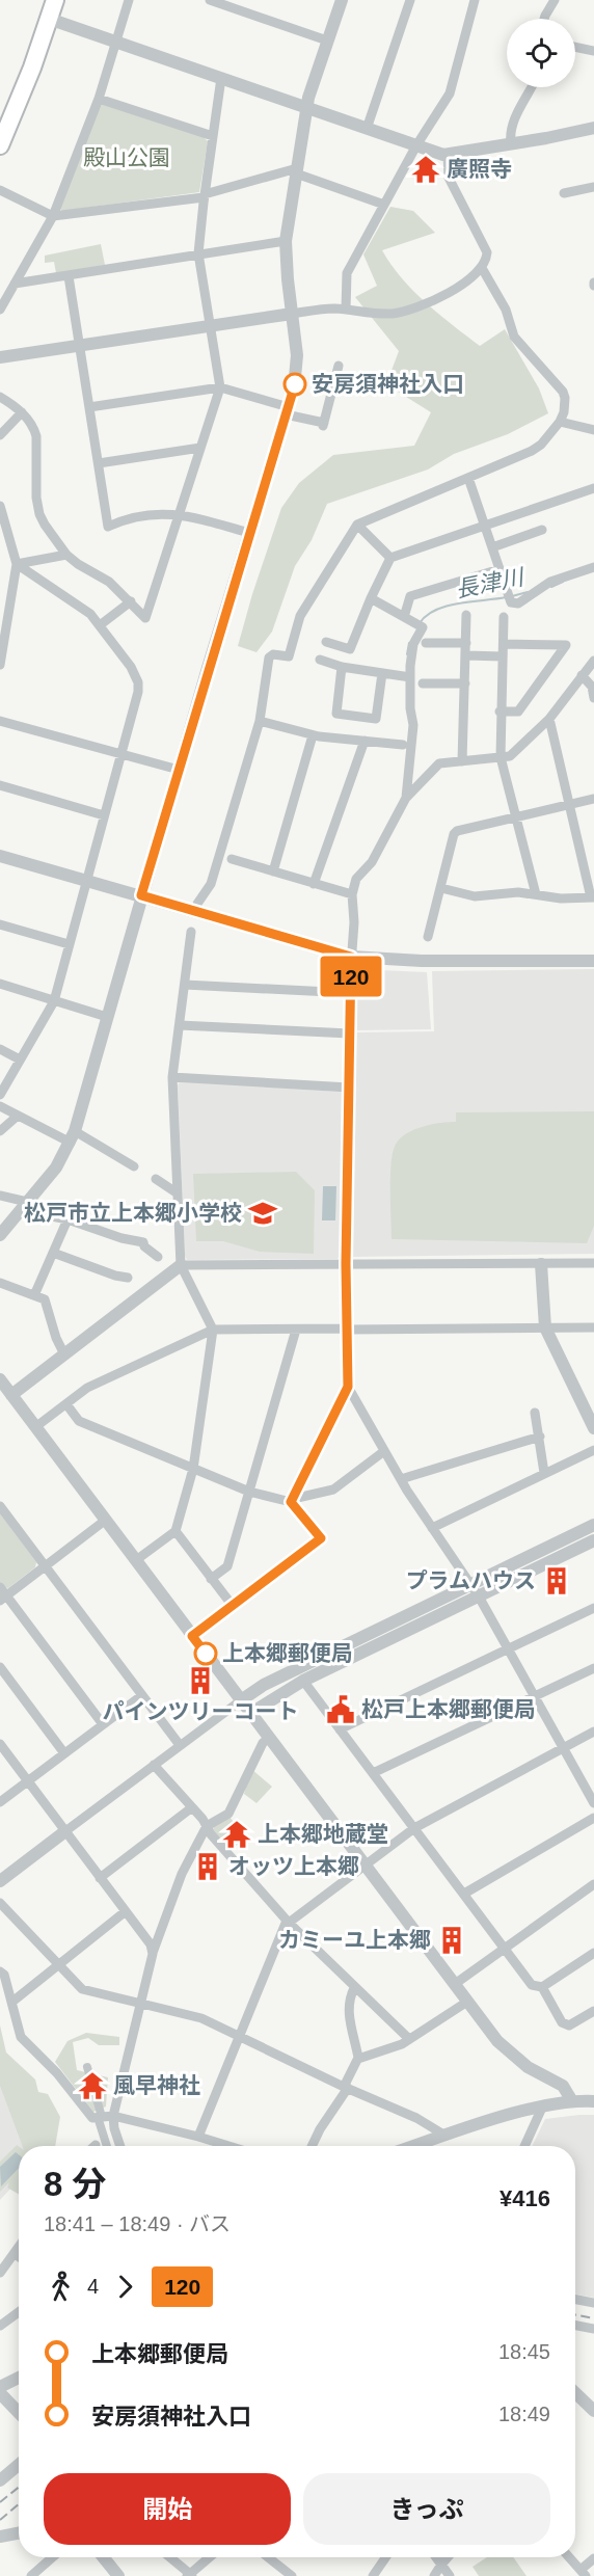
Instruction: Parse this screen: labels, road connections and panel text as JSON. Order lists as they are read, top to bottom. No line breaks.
{"water":["長津川"],"parks":["殿山公園"],"places":{"temple":["廣照寺","上本郷地蔵堂","風早神社"],"other":["安房須神社入口","上本郷郵便局"],"school or university":["松戸市立上本郷小学校"],"building":["プラムハウス","パインツリーコート","オッツ上本郷","カミーユ上本郷"],"public building":["松戸上本郷郵便局"]},"lines":["bus line 120"],"page":{"on_map":"120","heading":["8 分","18:41 – 18:49 · バス","¥416"],"legs":["4","120"],"list":[{"name":"上本郷郵便局","value":"18:45"},{"name":"安房須神社入口","value":"18:49"}],"buttons":["開始","きっぷ"]}}
